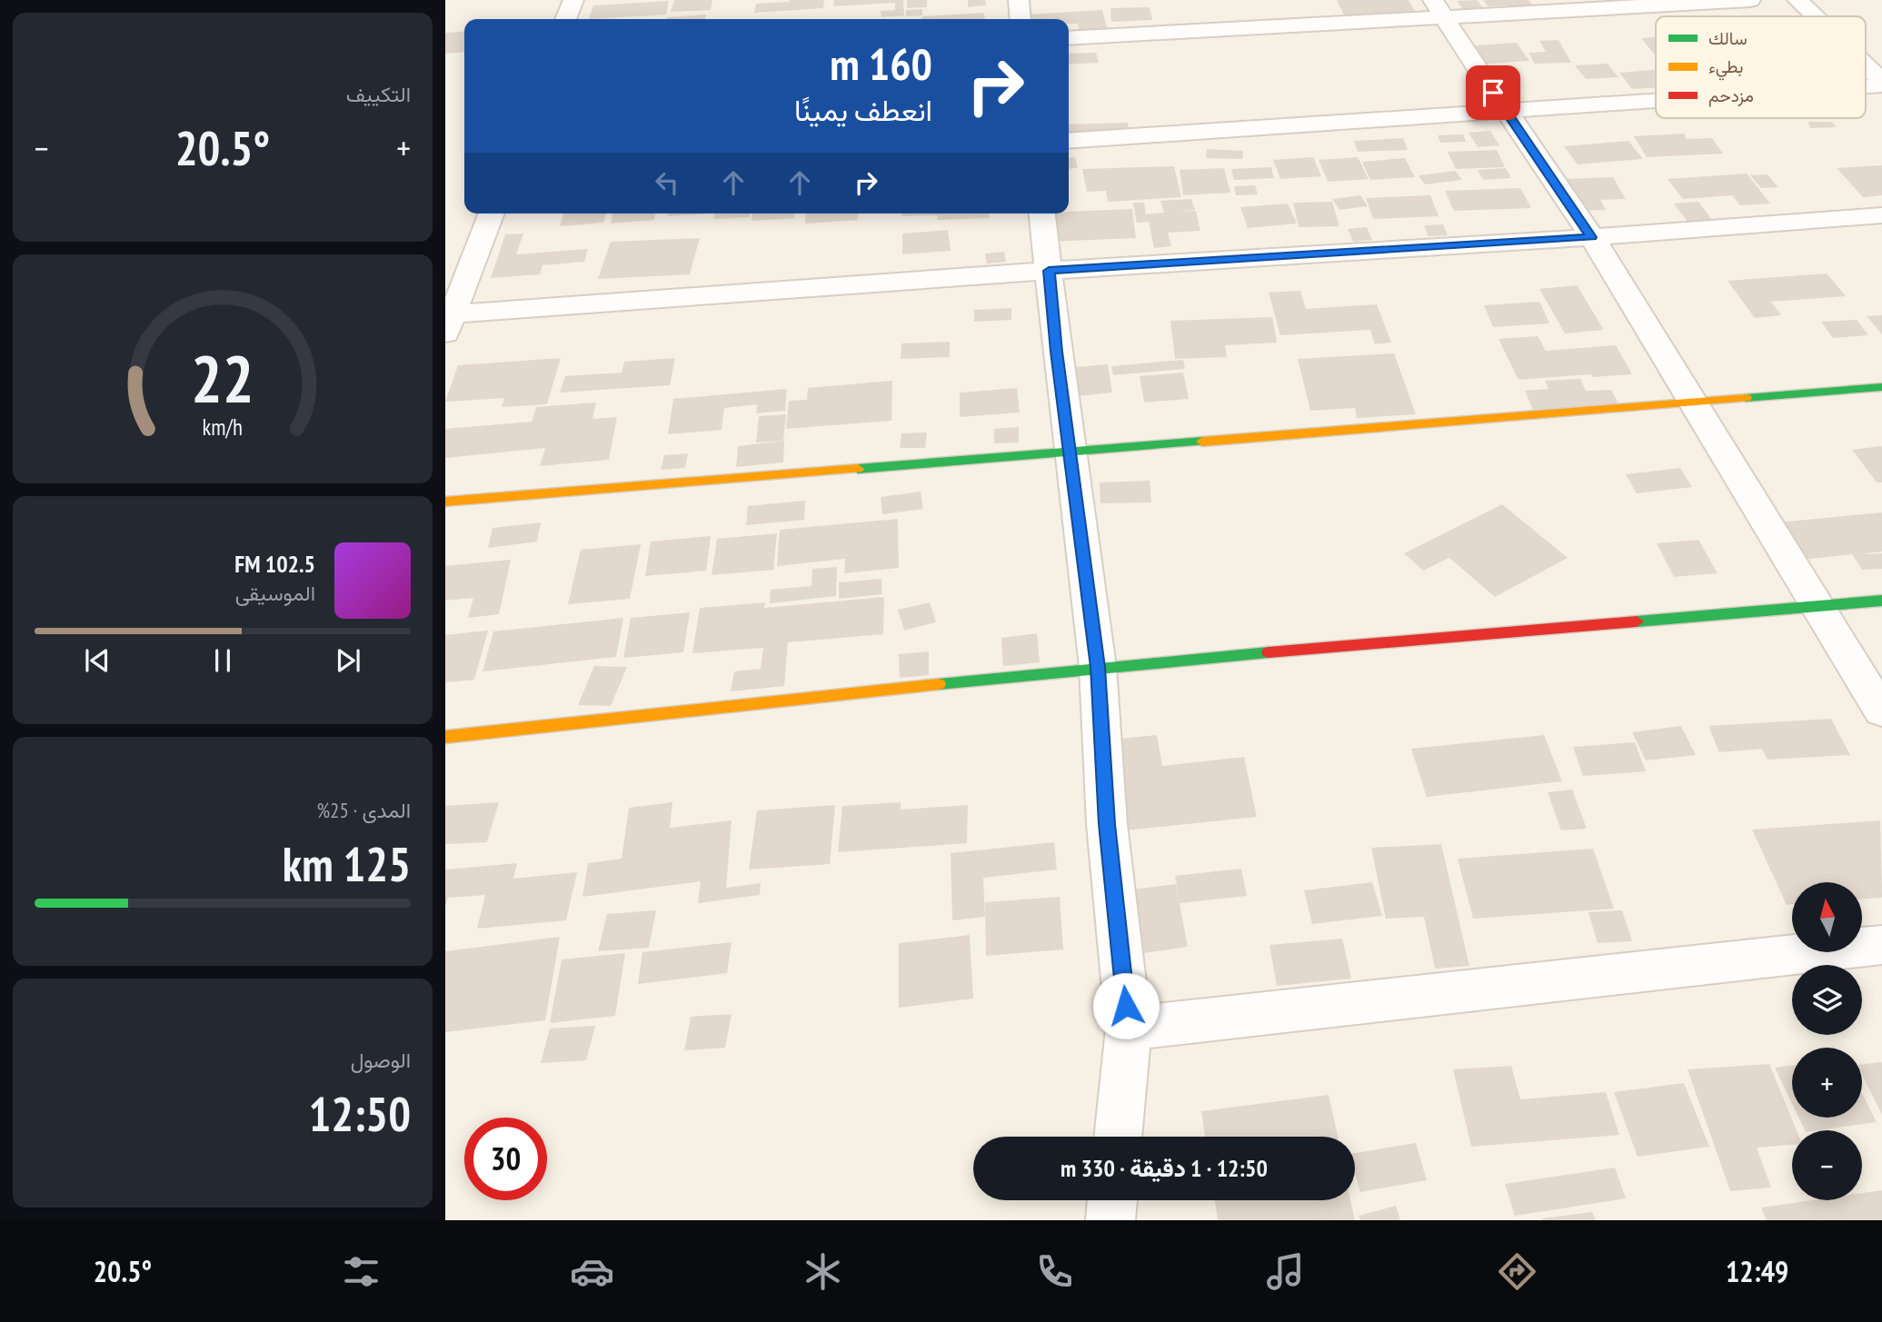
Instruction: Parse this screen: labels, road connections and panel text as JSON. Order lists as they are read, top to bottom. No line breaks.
{"legend":["سالك","بطيء","مزدحم"],"north":"top","page":{"tile":["التكييف",["المدى · 25%","125 km"],["الوصول","12:50"]],"turn":["160 m","انعطف يمينًا"],"heat":["−","20.5°","+"],"song":["102.5 FM","الموسيقى"],"map_buttons":["+","−"],"limit":"30","trip":"12:50 · 1 دقيقة · 330 m","tabs":["12:49","20.5°"],"gauge":["22","km/h"]}}
